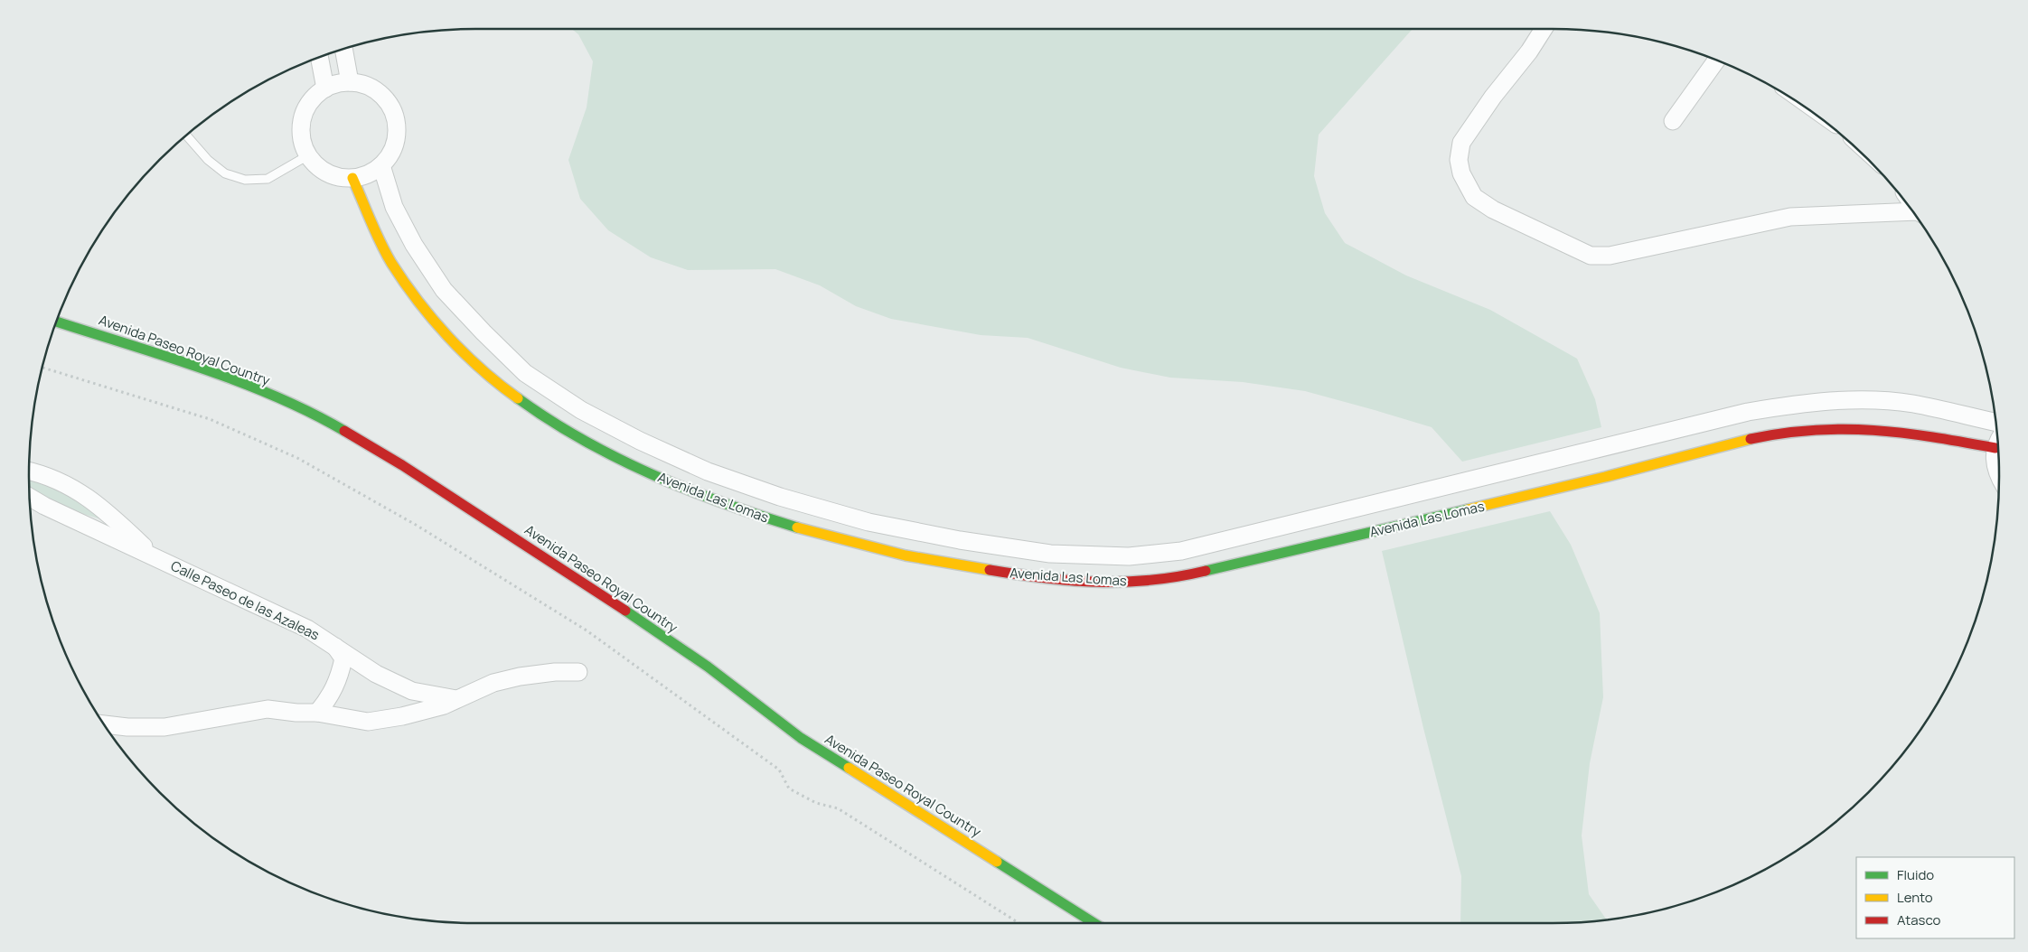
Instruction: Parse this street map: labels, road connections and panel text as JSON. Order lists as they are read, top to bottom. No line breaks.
{"streets":{"street":["Avenida Paseo Royal Country","Avenida Las Lomas","Calle Paseo de las Azaleas"]},"legend":["Fluido","Lento","Atasco"]}
